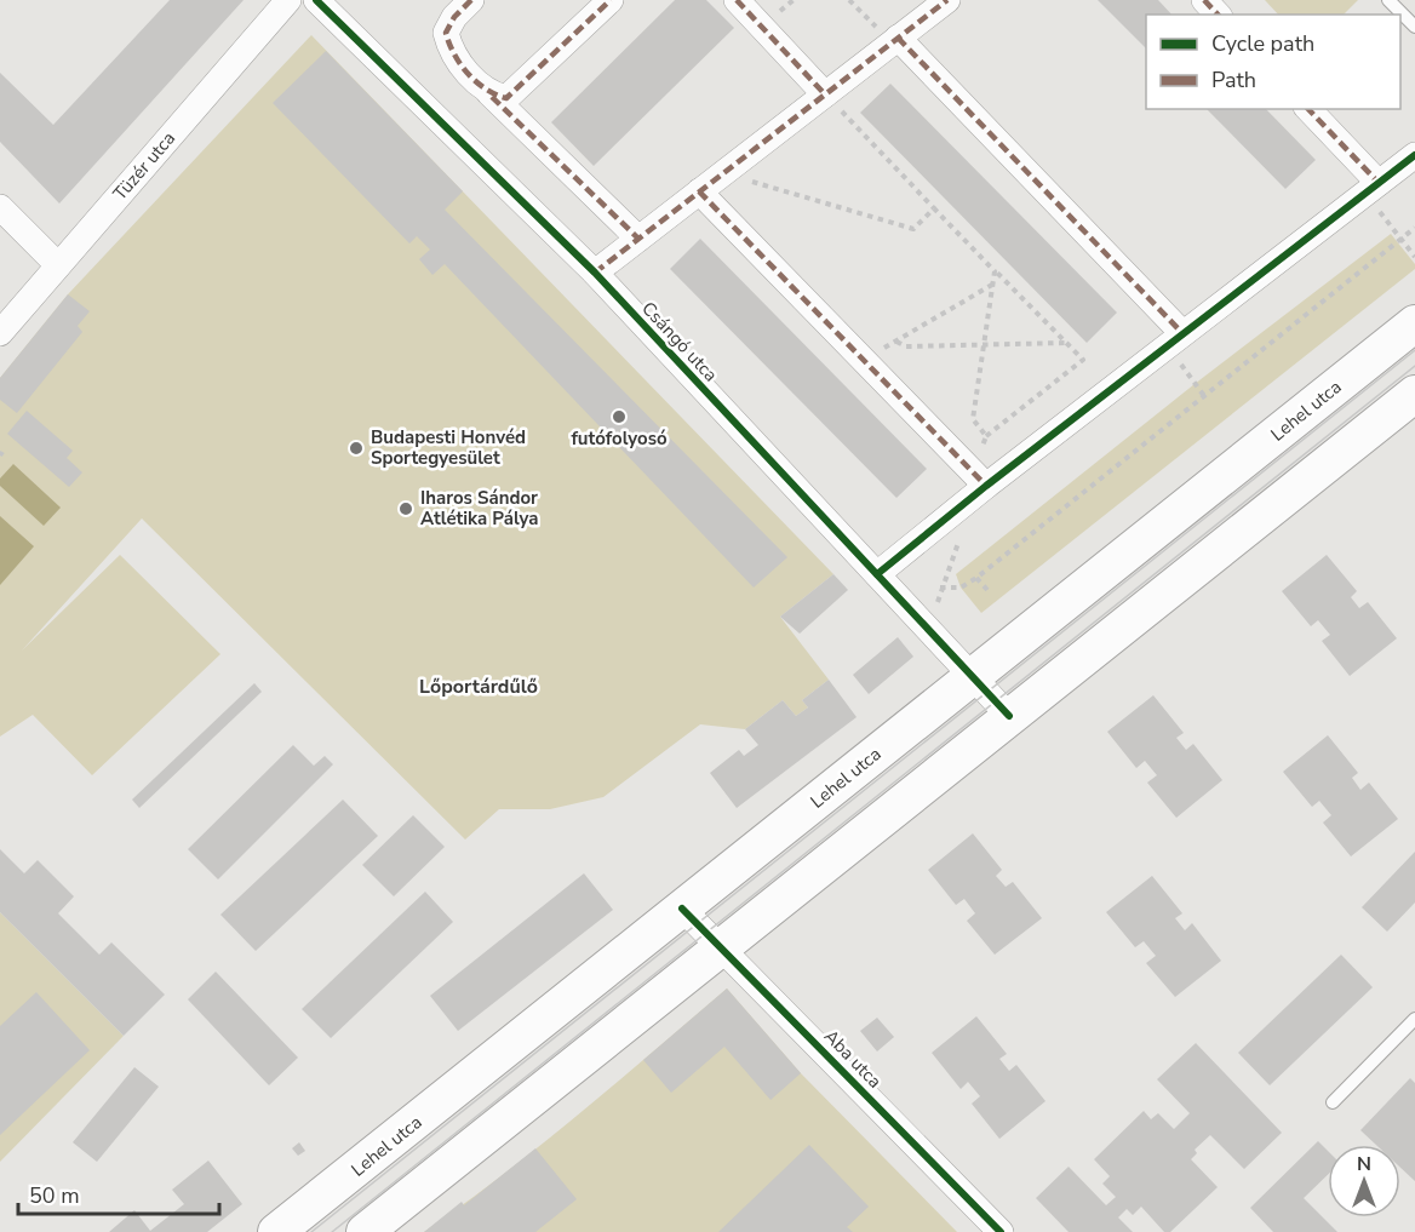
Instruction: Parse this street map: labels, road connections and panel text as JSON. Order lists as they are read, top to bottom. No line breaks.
{"streets":{"main road":["Lehel utca"],"street":["Tüzér utca","Csángó utca","Aba utca"]},"crossings":[["Csángó utca","Lehel utca"],["Lehel utca","Aba utca"]],"districts":["Lőportárdűlő"],"places":["futófolyosó","Budapesti Honvéd Sportegyesület","Iharos Sándor Atlétika Pálya"],"legend":["Cycle path","Path"],"scale_bar":"50 m","north":"top"}
